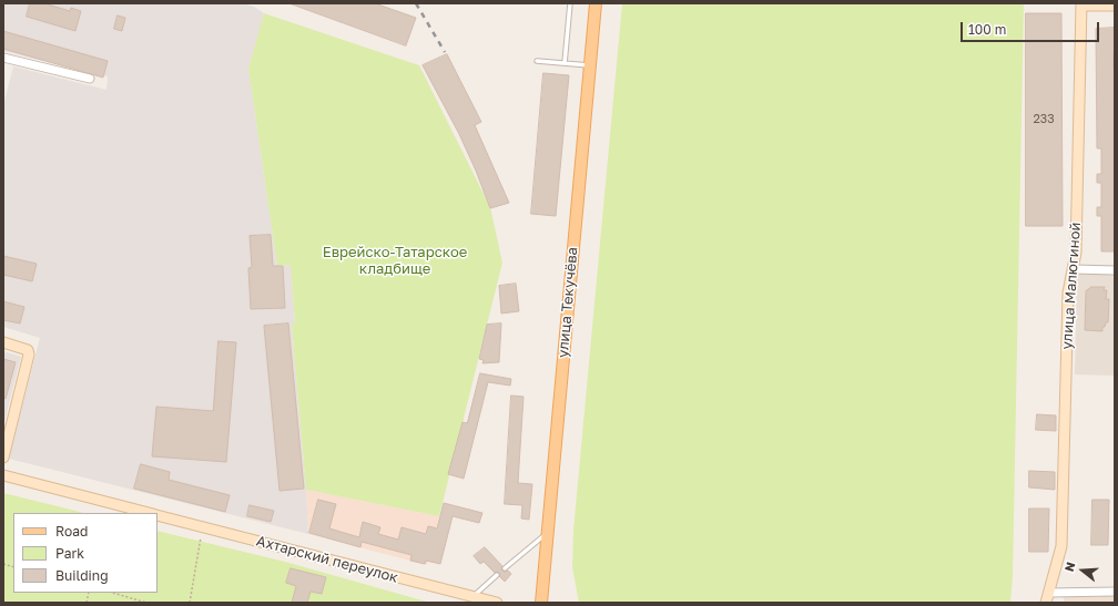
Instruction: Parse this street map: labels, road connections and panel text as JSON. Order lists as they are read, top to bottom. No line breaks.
{"streets":{"main road":["улица Текучёва"],"street":["улица Малюгиной","Ахтарский переулок"]},"parks":["Еврейско-Татарское кладбище"],"house_numbers":["233"],"legend":["Road","Park","Building"],"scale_bar":"100 m","north":"left"}
